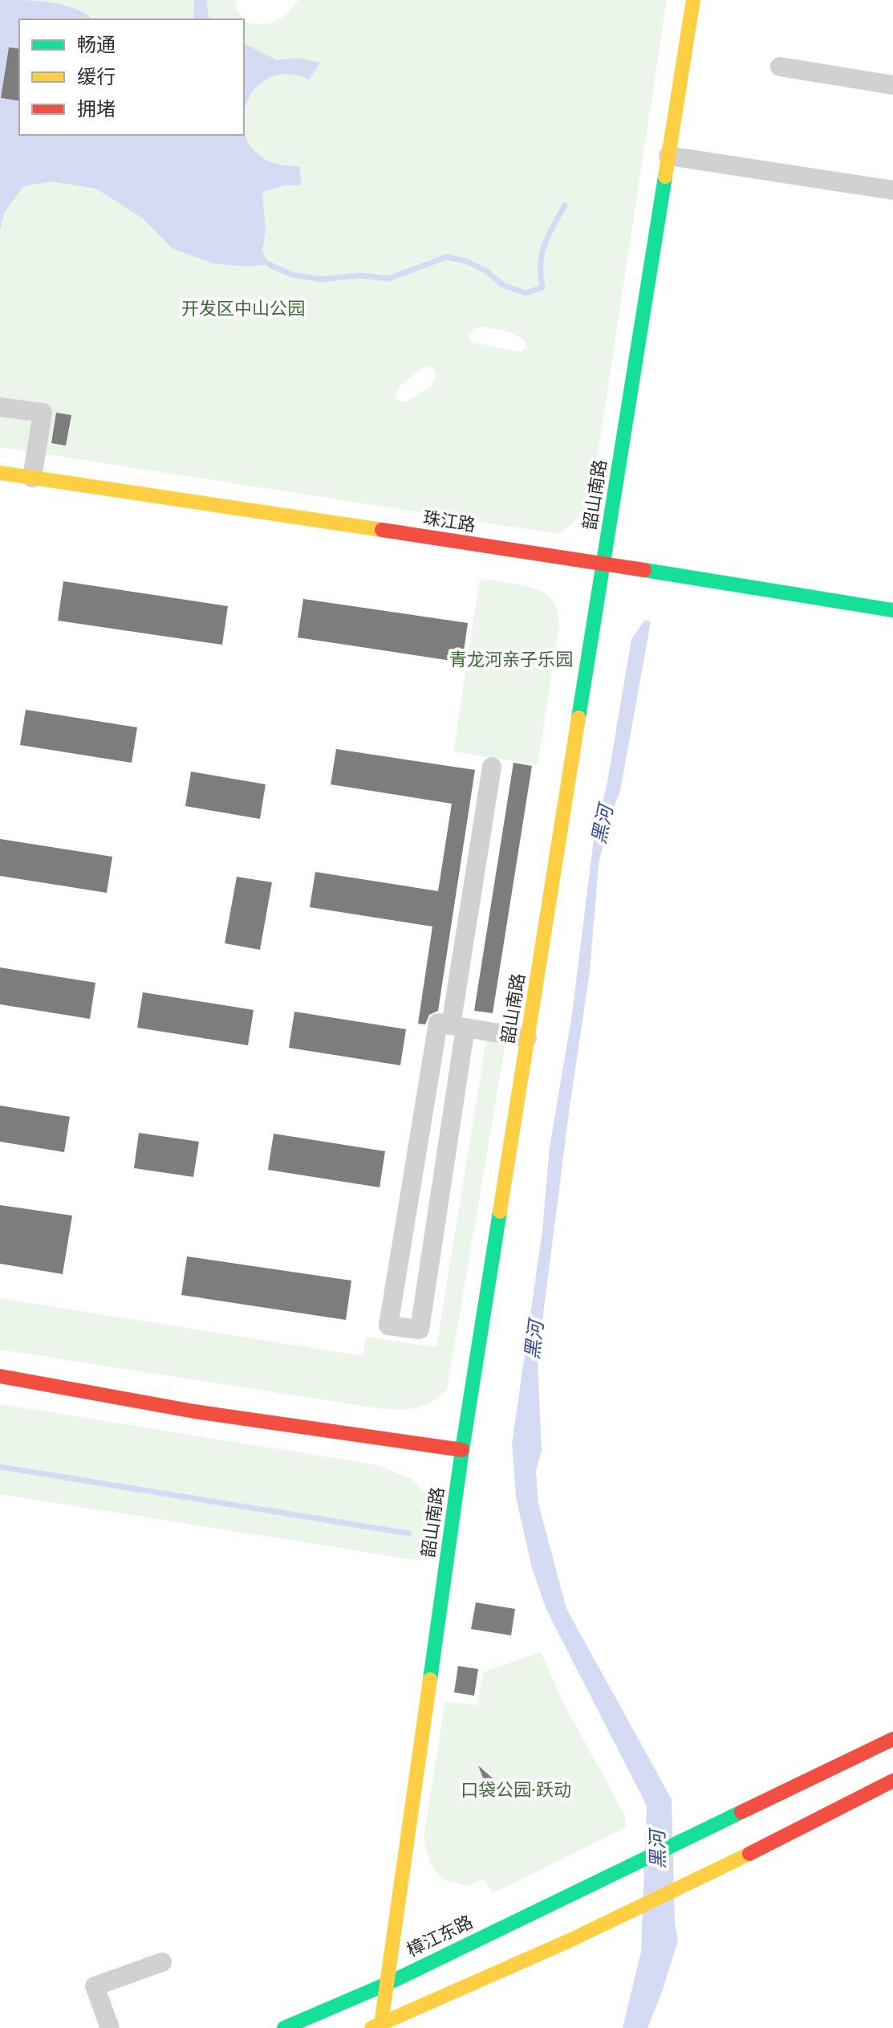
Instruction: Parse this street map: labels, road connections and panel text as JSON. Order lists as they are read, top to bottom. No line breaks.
{"streets":{"street":["韶山南路","珠江路","樟江东路"]},"crossings":[["韶山南路","珠江路"],["韶山南路","樟江东路"]],"water":["黑河"],"parks":["开发区中山公园","青龙河亲子乐园","口袋公园·跃动"],"legend":["畅通","缓行","拥堵"]}
